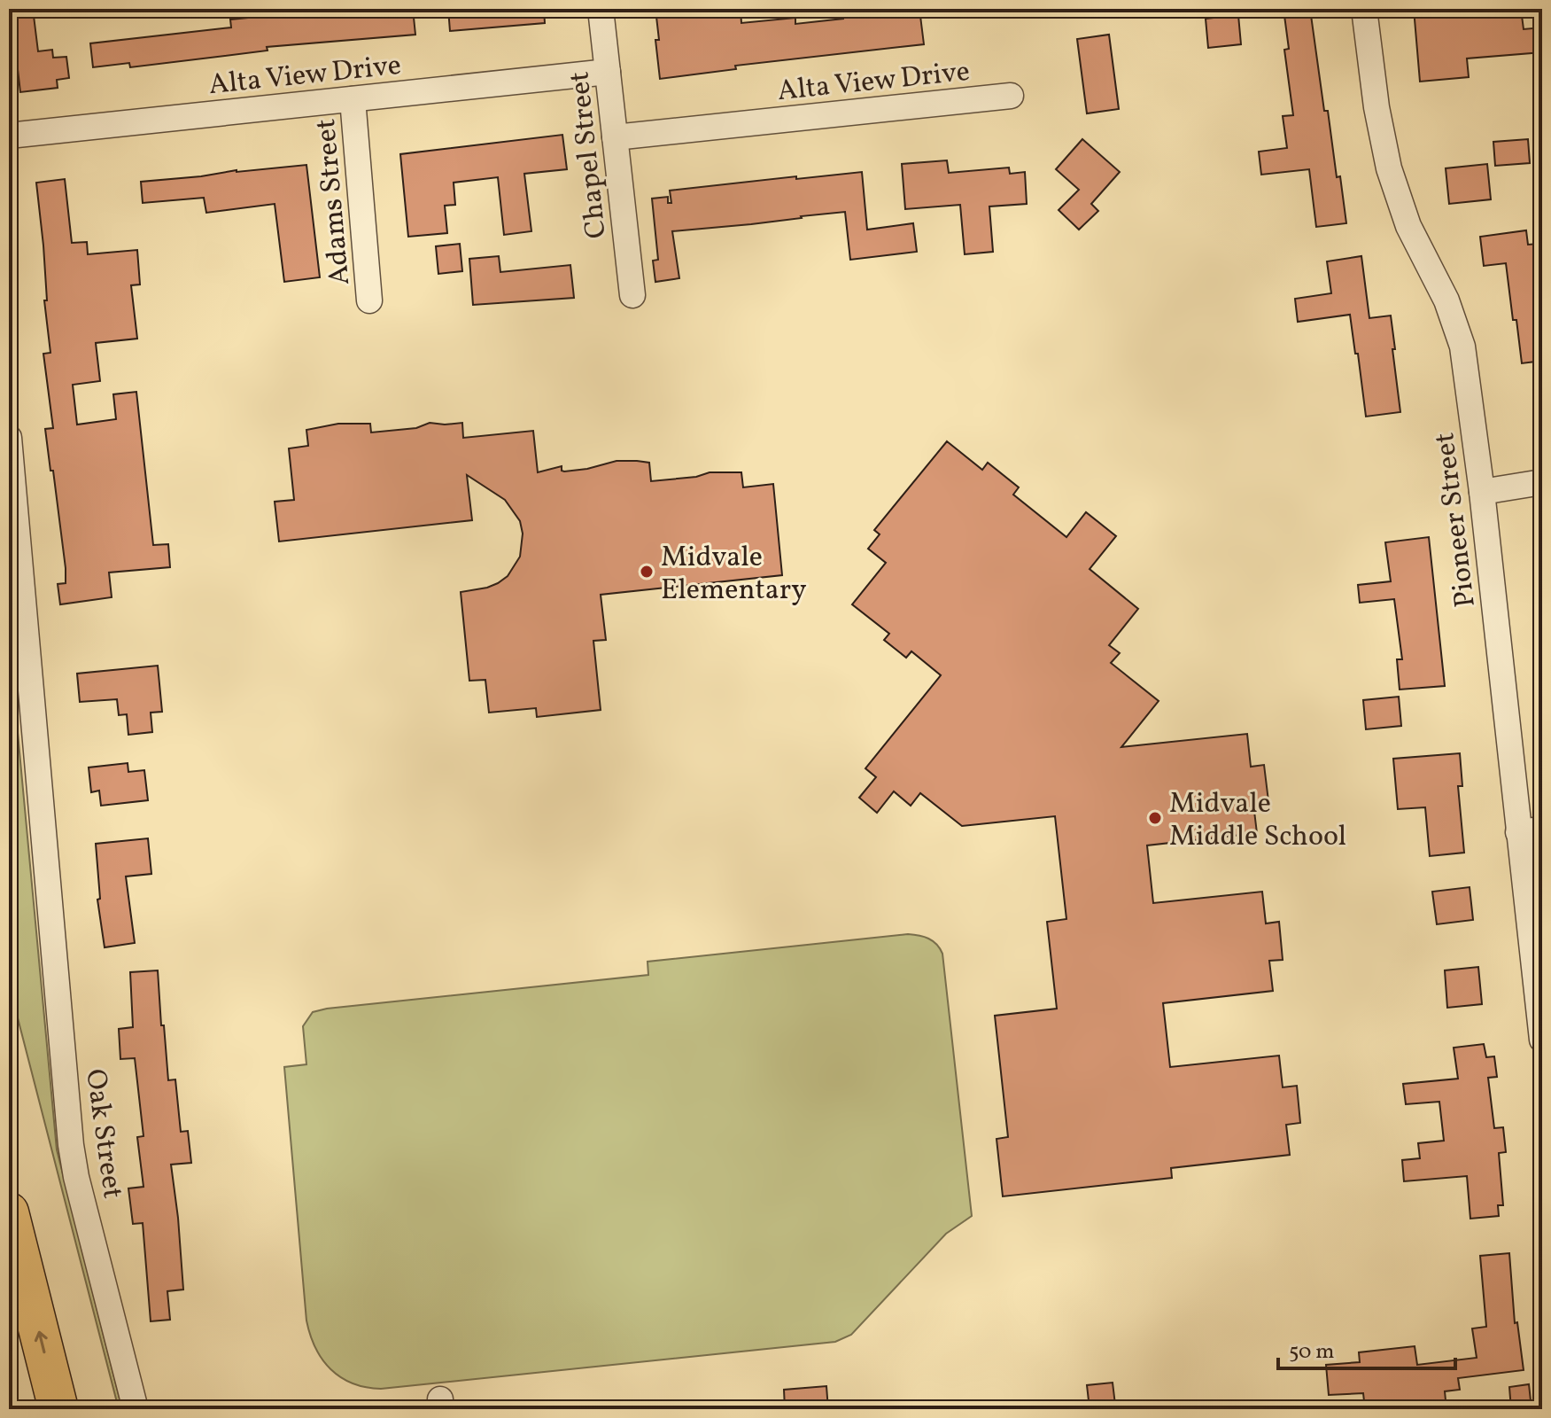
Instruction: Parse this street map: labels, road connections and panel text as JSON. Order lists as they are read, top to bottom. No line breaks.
{"streets":{"street":["Alta View Drive","Chapel Street","Adams Street","Pioneer Street","Oak Street"]},"crossings":[["Alta View Drive","Chapel Street"],["Alta View Drive","Adams Street"]],"places":["Midvale Elementary","Midvale Middle School"],"scale_bar":"50 m"}
